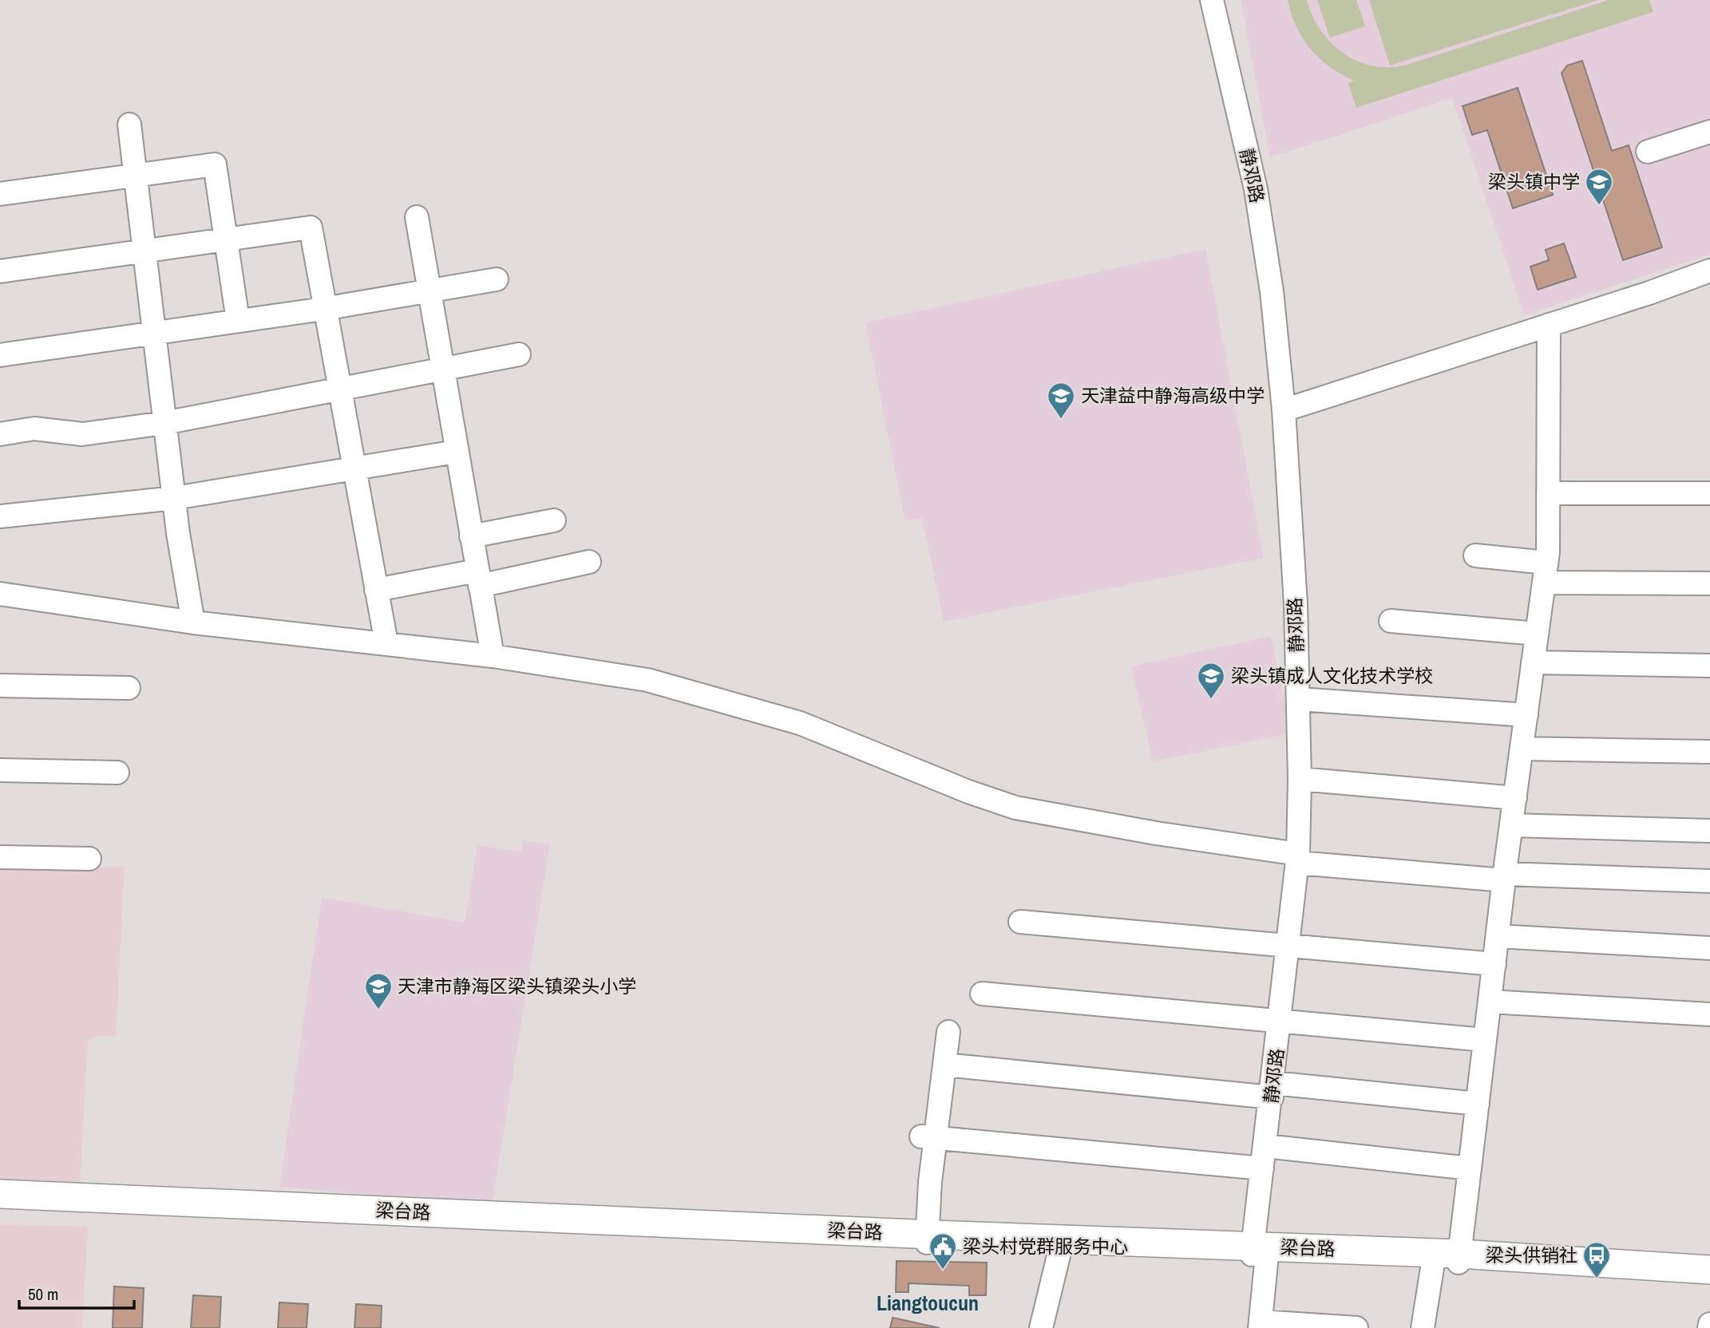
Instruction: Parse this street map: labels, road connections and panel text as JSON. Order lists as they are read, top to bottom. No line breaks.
{"streets":{"main road":["梁台路"],"street":["静邓路"]},"crossings":[["静邓路","梁台路"]],"districts":["Liangtoucun"],"places":{"school or university":["梁头镇中学","天津益中静海高级中学","梁头镇成人文化技术学校","天津市静海区梁头镇梁头小学"],"public building":["梁头村党群服务中心"],"bus stop":["梁头供销社"]},"scale_bar":"50 m"}
